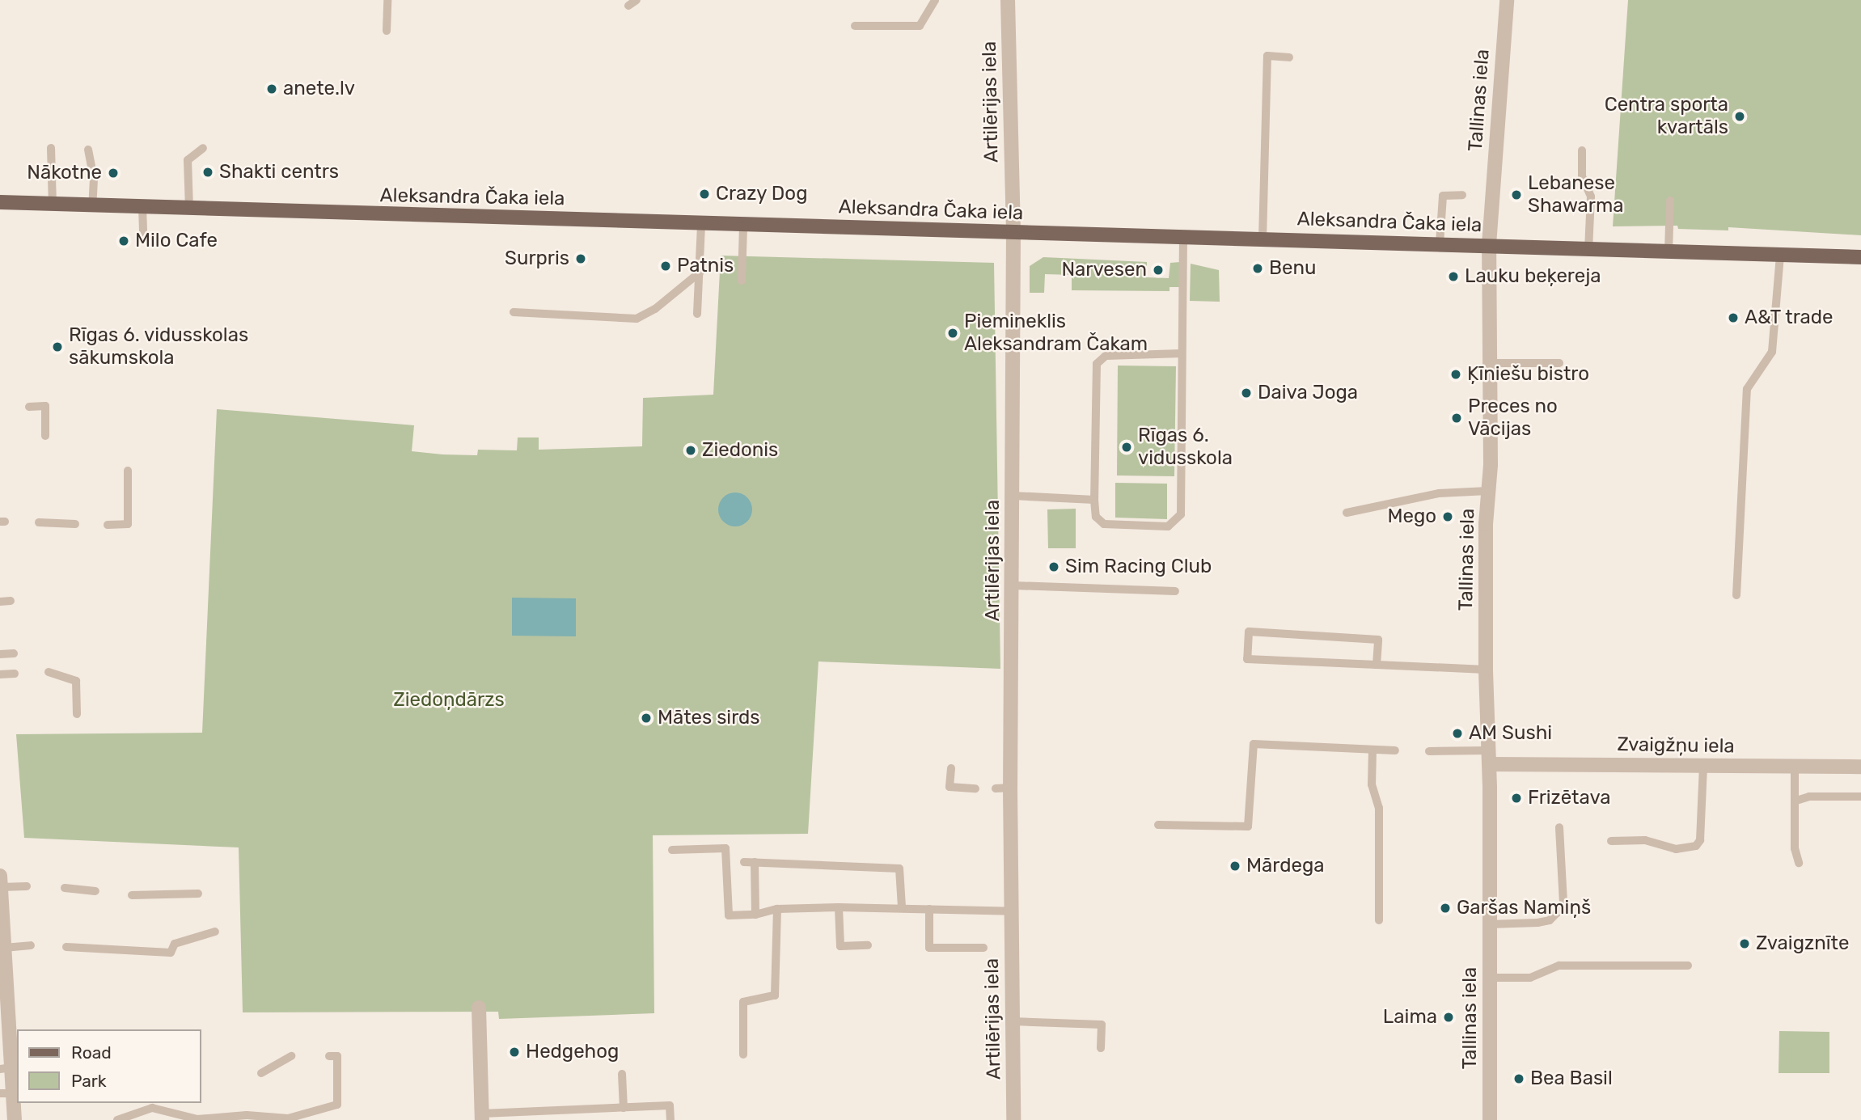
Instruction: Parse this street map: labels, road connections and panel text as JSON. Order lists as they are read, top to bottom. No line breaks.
{"streets":{"main road":["Aleksandra Čaka iela"],"street":["Tallinas iela","Artilērijas iela","Zvaigžņu iela"]},"crossings":[["Tallinas iela","Aleksandra Čaka iela"],["Tallinas iela","Zvaigžņu iela"],["Artilērijas iela","Aleksandra Čaka iela"]],"parks":["Ziedoņdārzs"],"places":["anete.lv","Centra sporta kvartāls","Shakti centrs","Nākotne","Crazy Dog","Lebanese Shawarma","Milo Cafe","Surpris","Patnis","Benu","Narvesen","Lauku beķereja","A&T trade","Piemineklis Aleksandram Čakam","Rīgas 6. vidusskolas sākumskola","Ķīniešu bistro","Daiva Joga","Preces no Vācijas","Rīgas 6. vidusskola","Ziedonis","Mego","Sim Racing Club","Mātes sirds","AM Sushi","Frizētava","Mārdega","Garšas Namiņš","Zvaigznīte","Laima","Hedgehog","Bea Basil"],"legend":["Road","Park"]}
